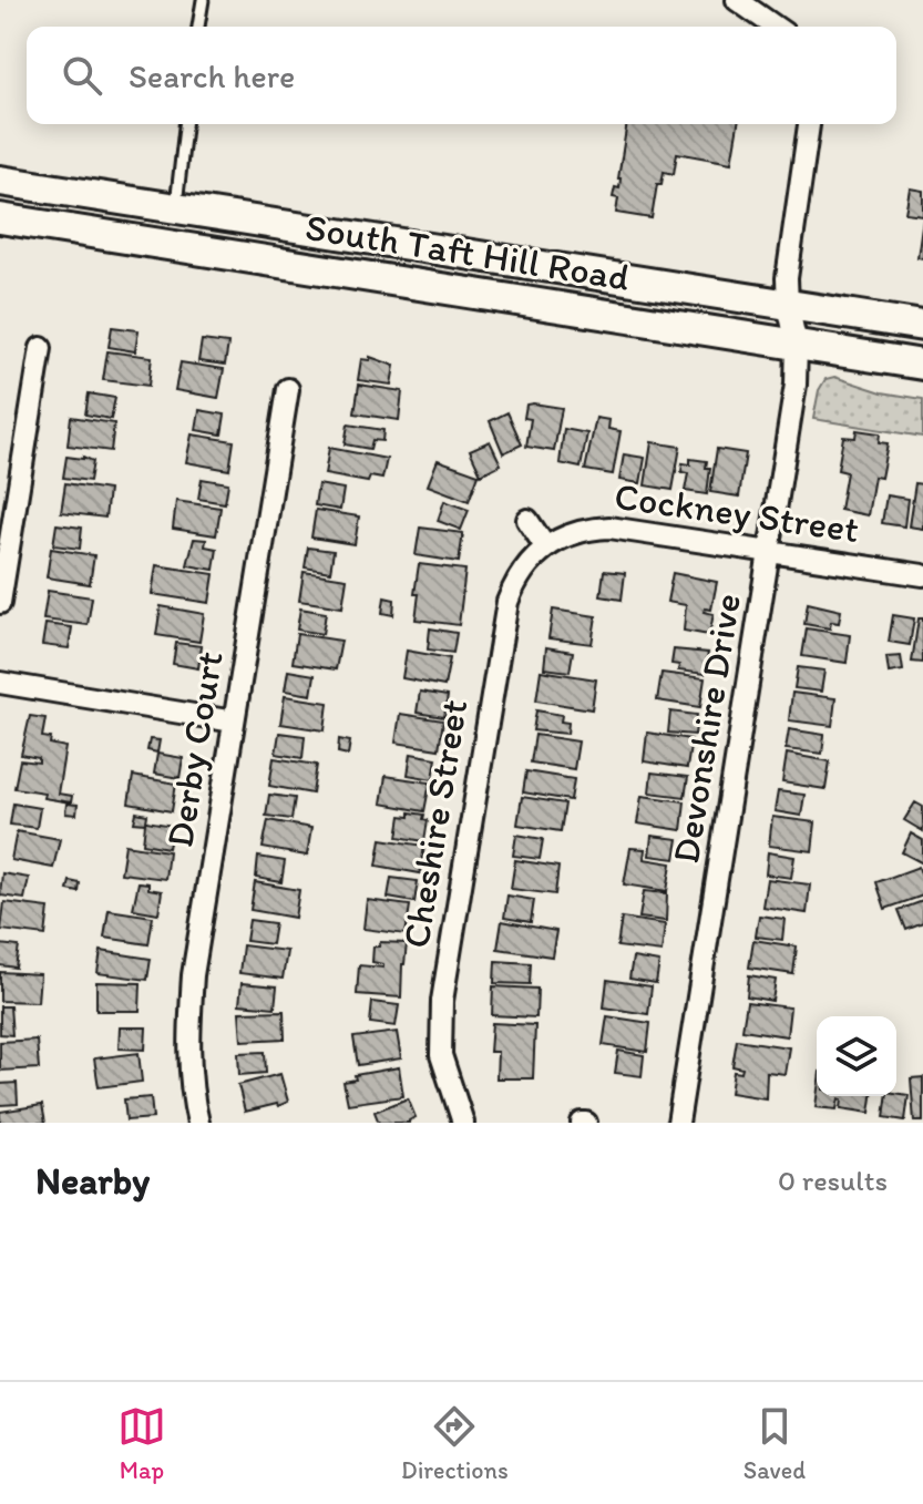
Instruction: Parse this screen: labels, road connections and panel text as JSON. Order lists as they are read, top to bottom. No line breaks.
{"streets":{"main road":["South Taft Hill Road"],"street":["Cockney Street","Devonshire Drive","Derby Court","Cheshire Street"]},"crossings":[["South Taft Hill Road","Devonshire Drive"],["Cockney Street","Devonshire Drive"],["Cockney Street","Cheshire Street"]],"page":{"search":"Search here","heading":["Nearby","0 results"],"nav":["Map","Directions","Saved"]}}
